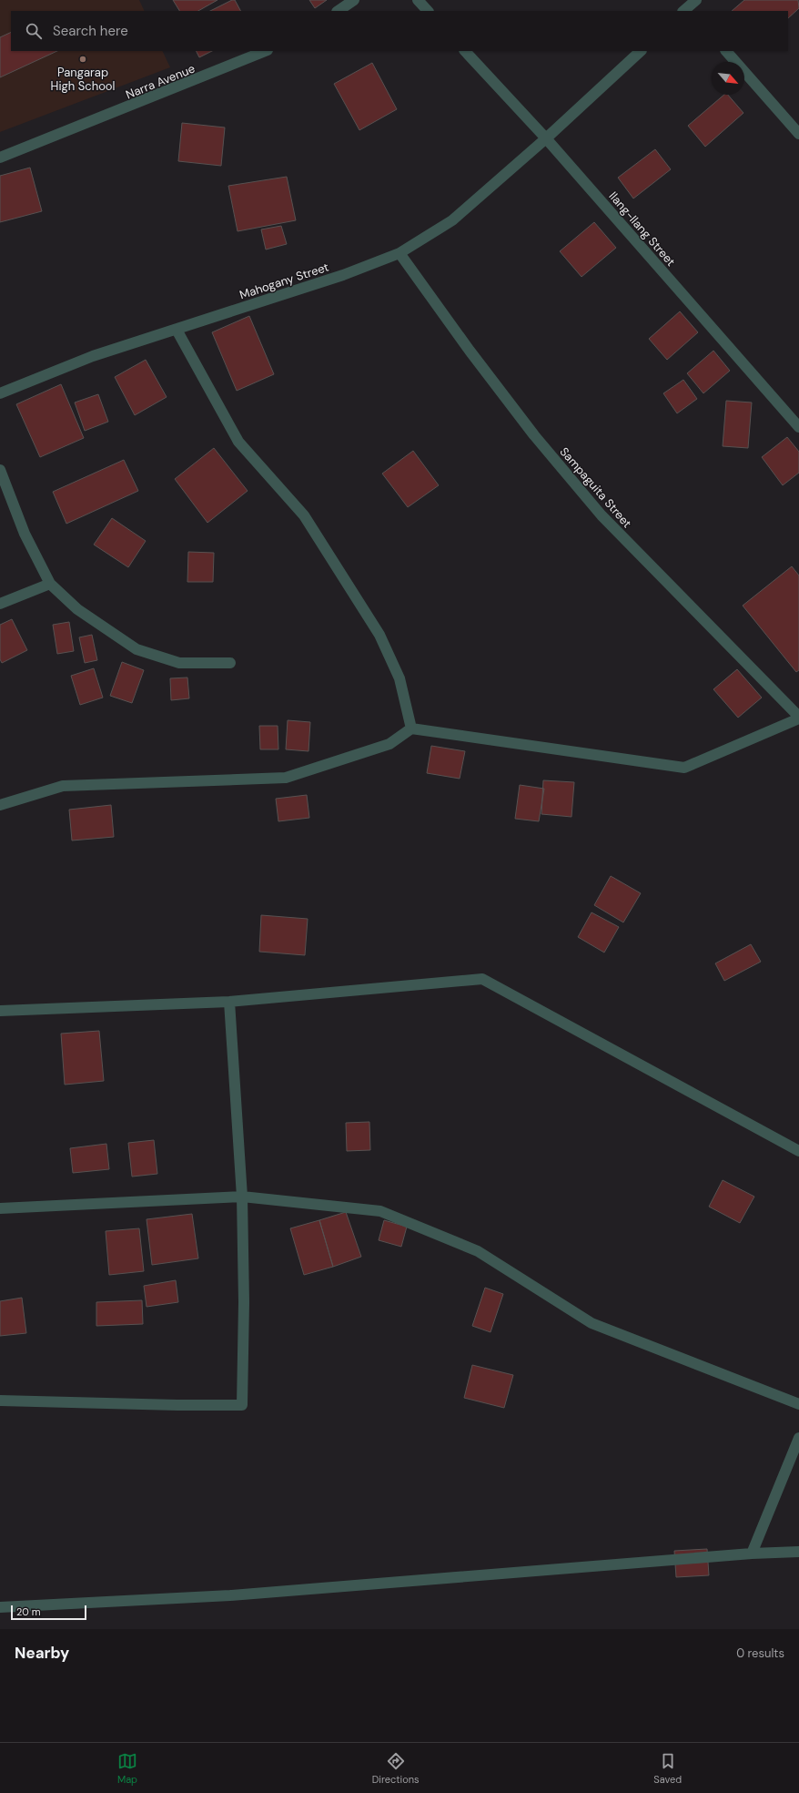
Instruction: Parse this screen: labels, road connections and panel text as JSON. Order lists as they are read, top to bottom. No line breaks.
{"streets":{"street":["Narra Avenue","Ilang-Ilang Street","Mahogany Street","Sampaguita Street"]},"crossings":[["Ilang-Ilang Street","Mahogany Street"],["Mahogany Street","Sampaguita Street"]],"places":["Pangarap High School"],"scale_bar":"20 m","north":"bottom right","page":{"search":"Search here","scale":"20 m","heading":["Nearby","0 results"],"nav":["Map","Directions","Saved"]}}
